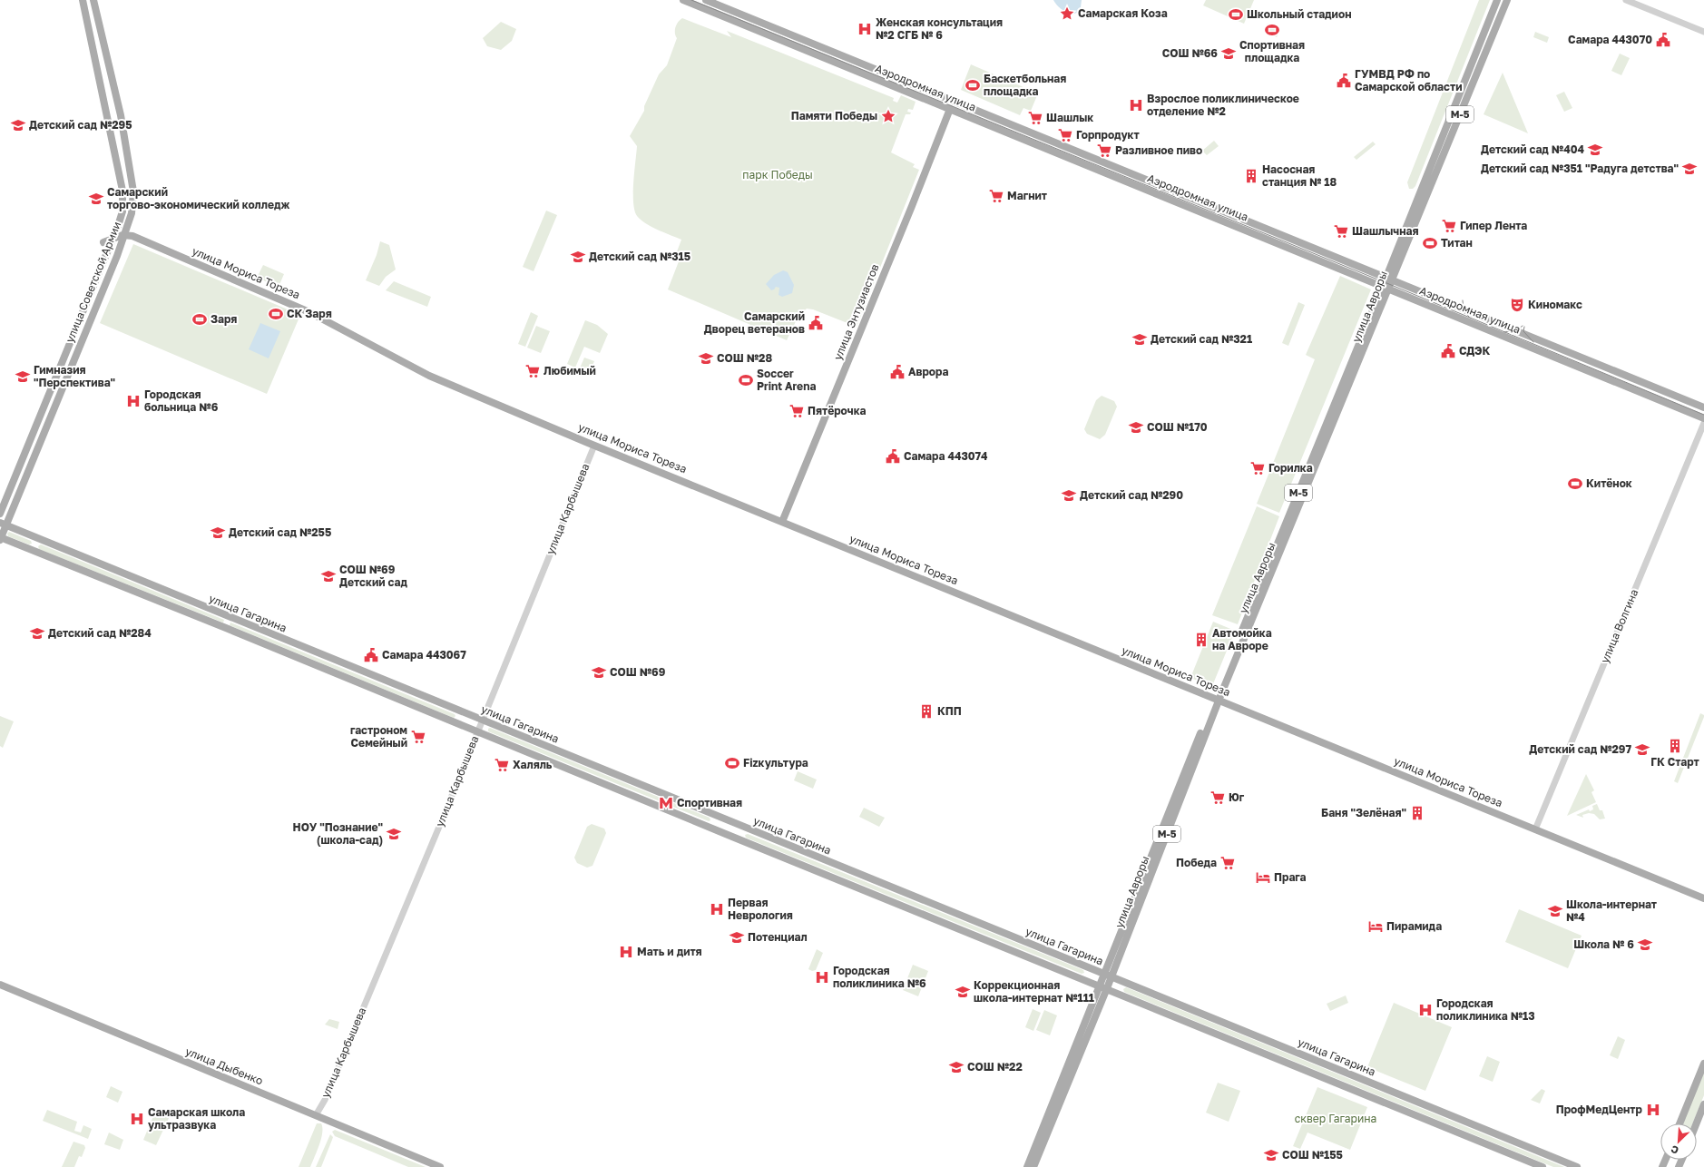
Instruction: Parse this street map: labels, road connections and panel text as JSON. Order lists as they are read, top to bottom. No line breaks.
{"streets":{"main road":["Аэродромная улица","М-5","улица Мориса Тореза","улица Советской Армии","улица Авроры","улица Энтузиастов","улица Гагарина","улица Дыбенко"],"street":["улица Карбышева","улица Волгина"]},"crossings":[["Аэродромная улица","улица Авроры"],["Аэродромная улица","улица Энтузиастов"],["улица Мориса Тореза","улица Советской Армии"],["улица Мориса Тореза","улица Авроры"],["улица Мориса Тореза","улица Энтузиастов"],["улица Мориса Тореза","улица Карбышева"],["улица Мориса Тореза","улица Волгина"],["улица Советской Армии","улица Гагарина"],["улица Авроры","улица Гагарина"],["улица Карбышева","улица Гагарина"],["улица Карбышева","улица Дыбенко"]],"parks":["парк Победы","сквер Гагарина"],"places":{"place":["Самарская Коза","Памяти Победы"],"sports":["Школьный стадион","Спортивная площадка","Баскетбольная площадка","Титан","СК Заря","Заря","Soccer Print Arena","Китёнок","Fizкультура"],"hospital":["Женская консультация №2 СГБ № 6","Взрослое поликлиническое отделение №2","Городская больница №6","Первая Неврология","Мать и дитя","Городская поликлиника №6","Городская поликлиника №13","ПрофМедЦентр","Самарская школа ультразвука"],"public building":["Самара 443070","ГУМВД РФ по Самарской области","Самарский Дворец ветеранов","СДЭК","Аврора","Самара 443074","Самара 443067"],"school or university":["СОШ №66","Детский сад №295","Детский сад №404","Детский сад №351 \"Радуга детства\"","Самарский торгово-экономический колледж","Детский сад №315","Детский сад №321","СОШ №28","Гимназия \"Перспектива\"","СОШ №170","Детский сад №290","Детский сад №255","СОШ №69 Детский сад","Детский сад №284","СОШ №69","Детский сад №297","НОУ \"Познание\" (школа-сад)","Школа-интернат №4","Потенциал","Школа № 6","Коррекционная школа-интернат №111","СОШ №22","СОШ №155"],"supermarket":["Шашлык","Горпродукт","Разливное пиво","Магнит","Гипер Лента","Шашлычная","Любимый","Пятёрочка","Горилка","гастроном Семейный","Халяль","Юг","Победа"],"building":["Насосная станция № 18","Автомойка на Авроре","КПП","ГК Старт","Баня \"Зелёная\""],"theatre":["Киномакс"],"metro station":["Спортивная"],"hotel":["Прага","Пирамида"]},"north":"bottom left"}
